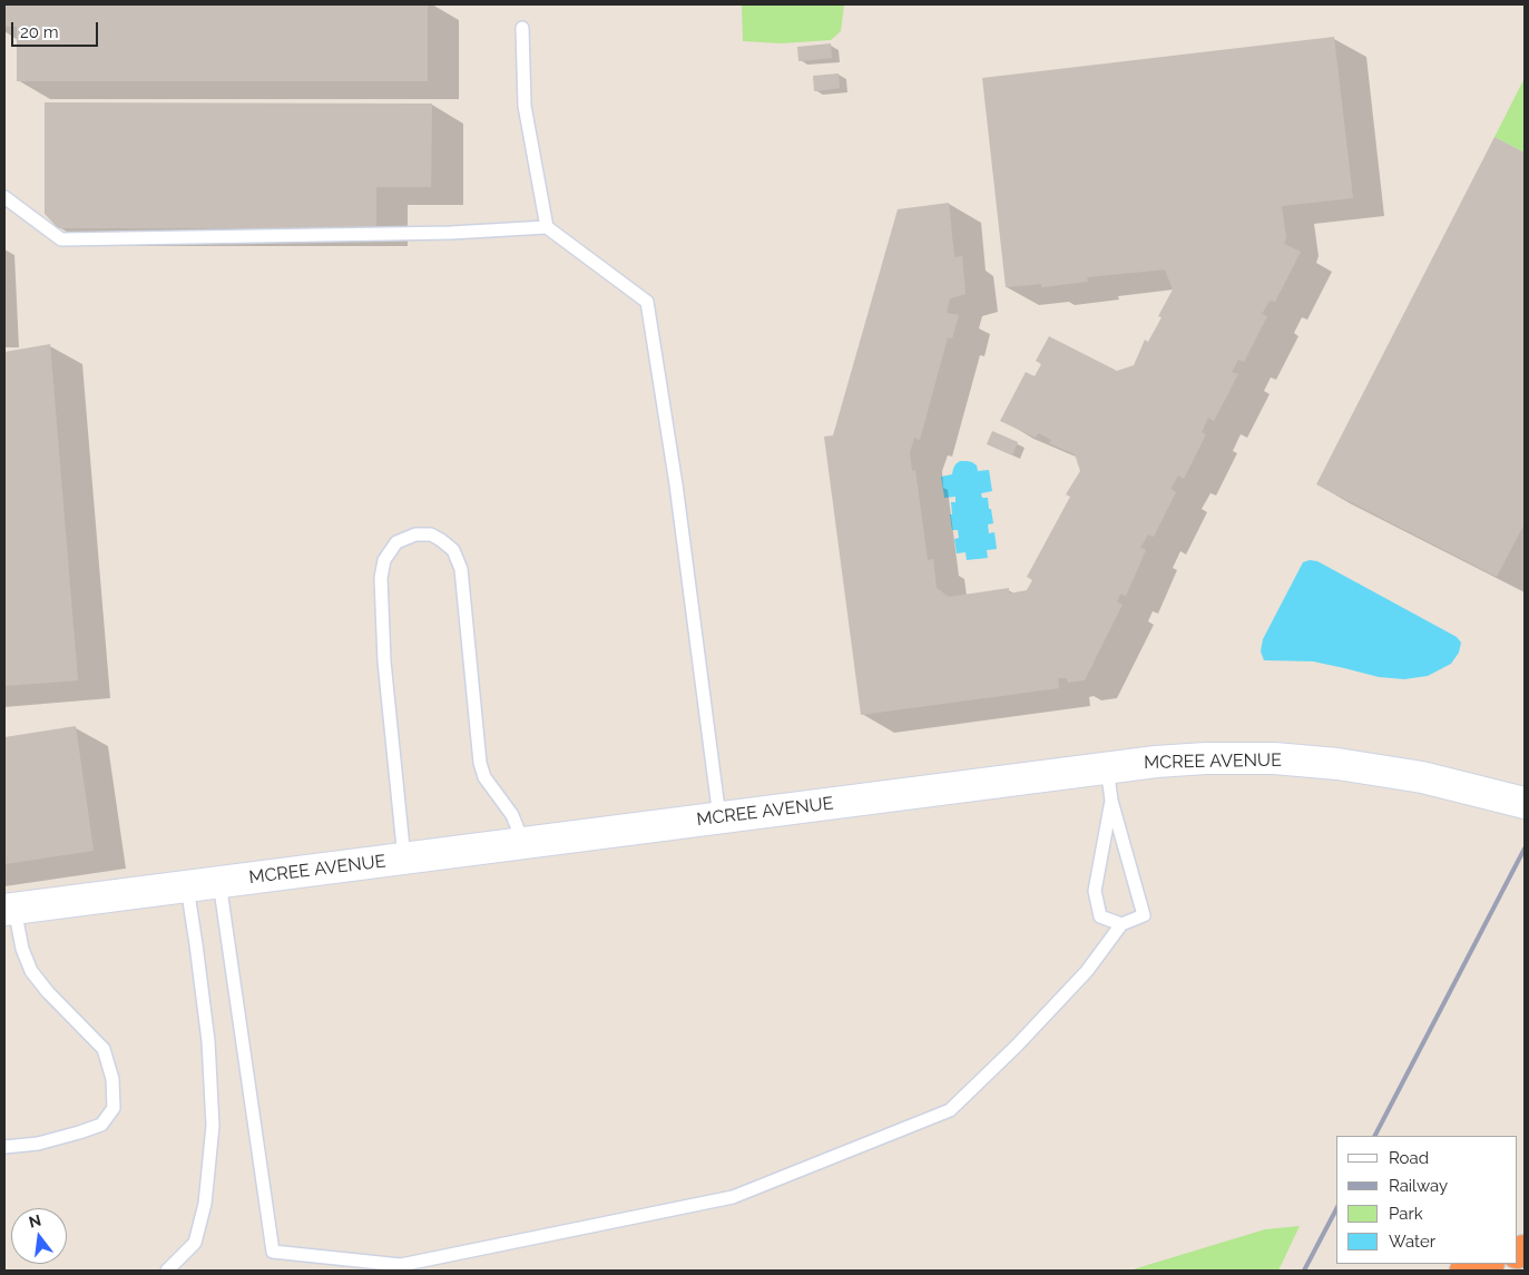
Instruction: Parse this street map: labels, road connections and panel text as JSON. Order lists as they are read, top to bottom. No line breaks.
{"streets":{"main road":["MCREE AVENUE"]},"legend":["Road","Railway","Park","Water"],"scale_bar":"20 m","north":"top"}
